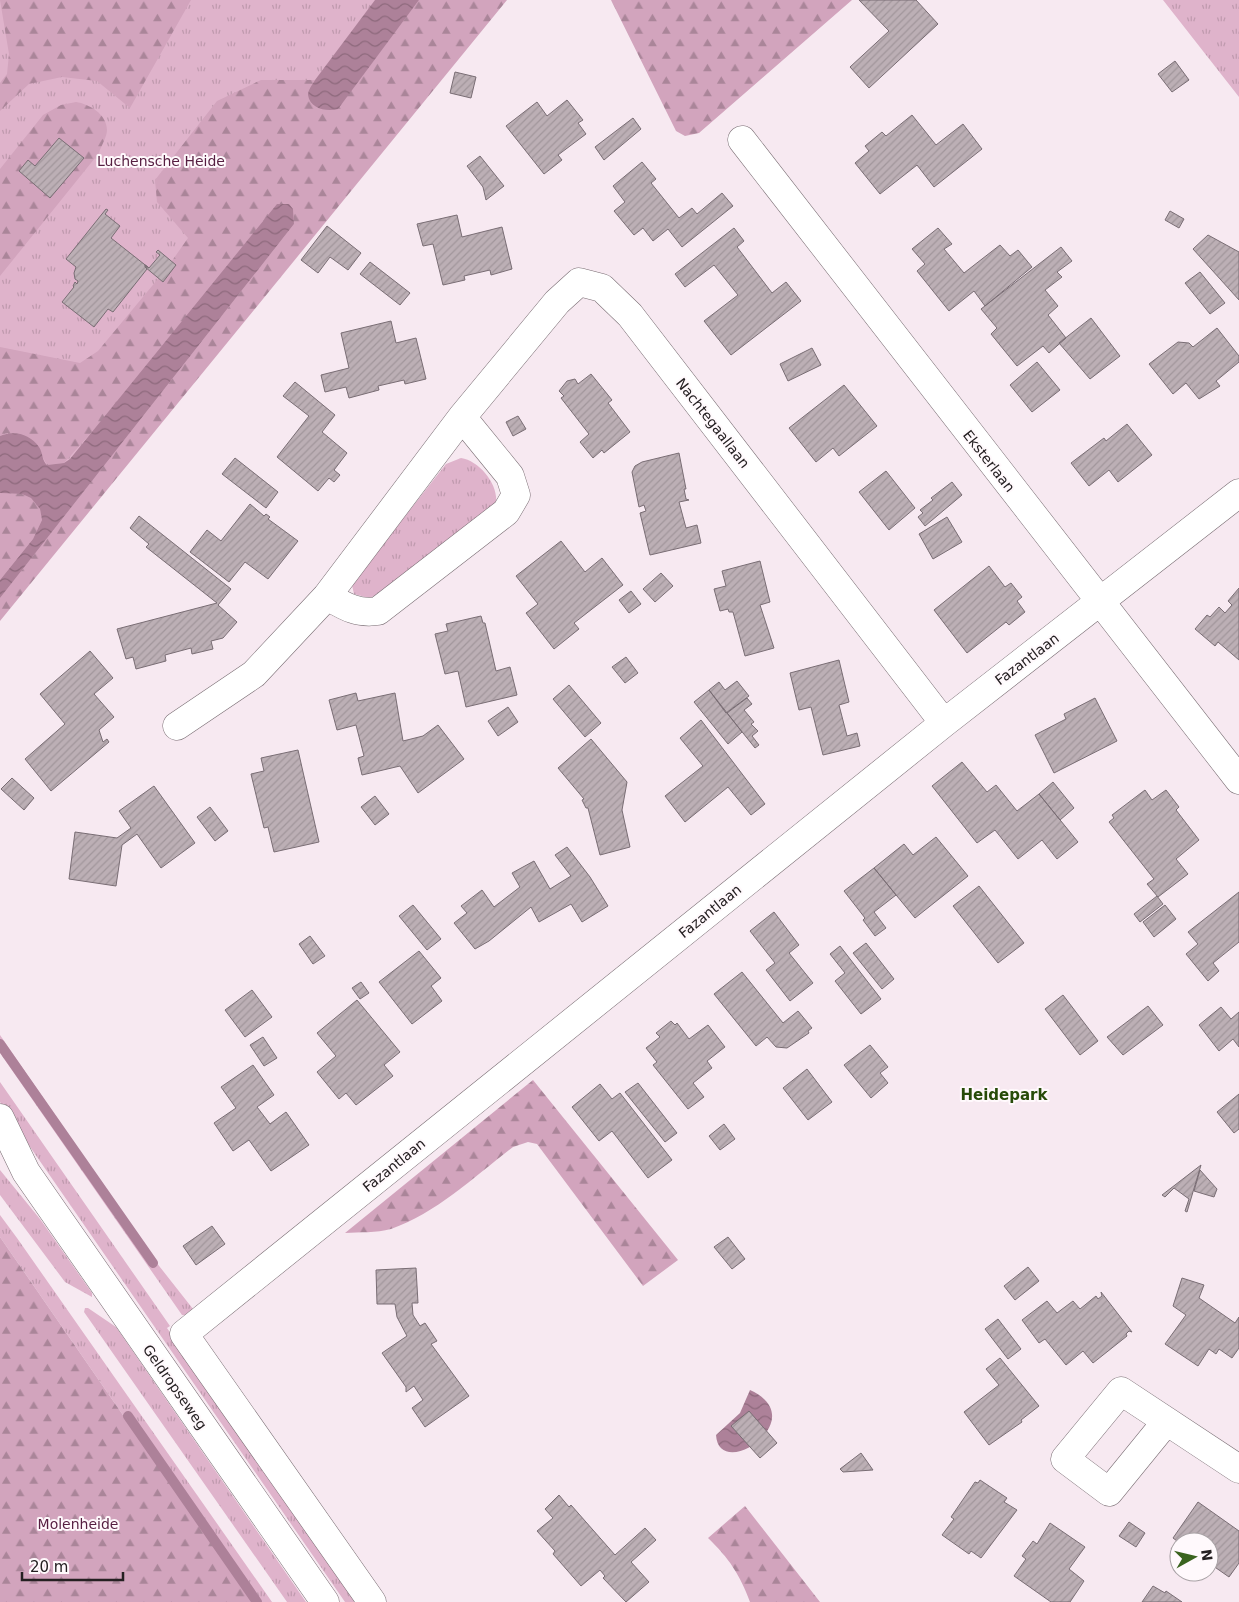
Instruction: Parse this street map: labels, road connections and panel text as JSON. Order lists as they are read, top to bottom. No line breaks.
{"streets":{"street":["Nachtegaallaan","Eksterlaan","Fazantlaan","Geldropseweg"]},"crossings":[["Nachtegaallaan","Fazantlaan"],["Eksterlaan","Fazantlaan"]],"districts":["Heidepark"],"parks":["Luchensche Heide","Molenheide"],"scale_bar":"20 m","north":"right"}
